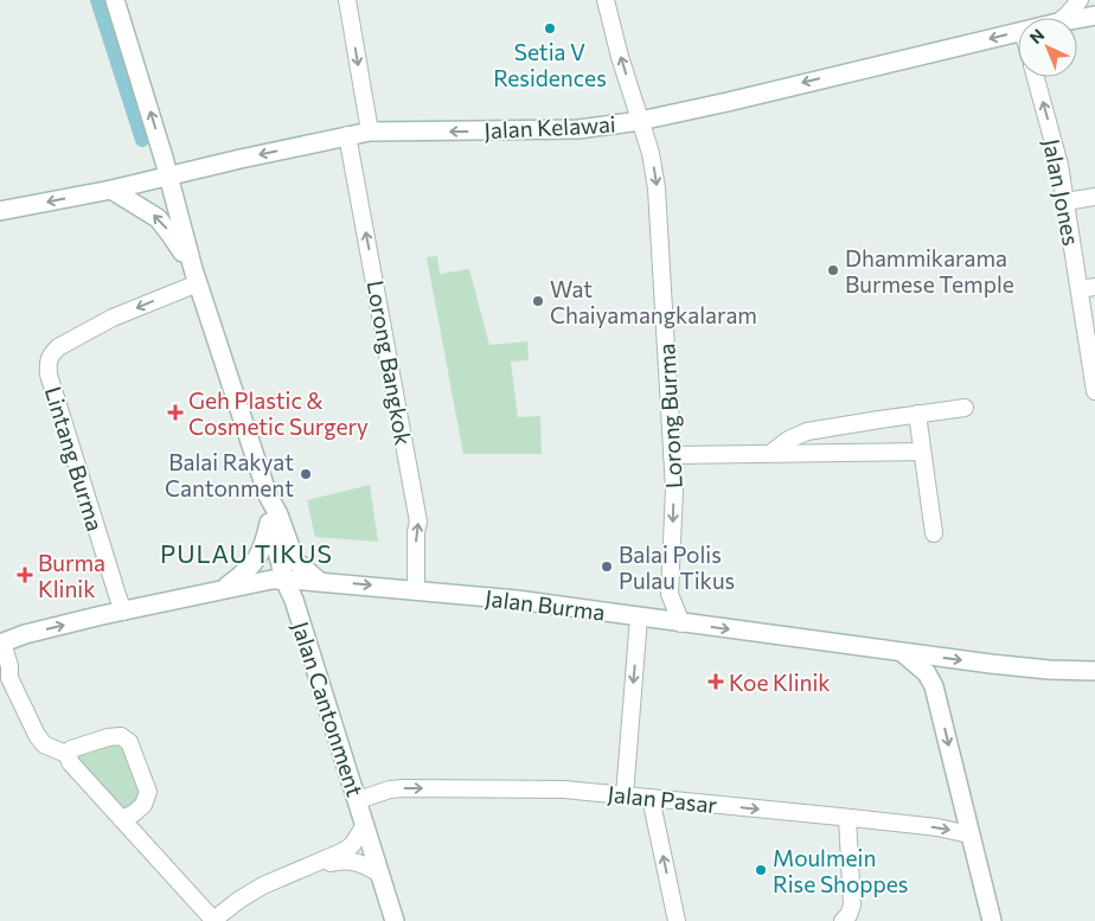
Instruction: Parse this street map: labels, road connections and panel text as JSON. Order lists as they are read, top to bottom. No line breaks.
{"streets":{"main road":["Jalan Kelawai","Jalan Burma","Jalan Cantonment"],"street":["Jalan Jones","Lorong Bangkok","Lorong Burma","Lintang Burma","Jalan Pasar"]},"crossings":[["Jalan Kelawai","Lorong Bangkok"],["Jalan Kelawai","Lorong Burma"],["Jalan Kelawai","Jalan Cantonment"],["Lorong Bangkok","Jalan Burma"],["Lorong Burma","Jalan Burma"],["Lintang Burma","Jalan Burma"],["Lintang Burma","Jalan Cantonment"],["Jalan Burma","Jalan Cantonment"],["Jalan Cantonment","Jalan Pasar"]],"one_way":["Jalan Kelawai","Jalan Jones","Lorong Bangkok","Jalan Burma","Jalan Pasar"],"districts":["PULAU TIKUS"],"places":{"other":["Setia V Residences","Dhammikarama Burmese Temple","Wat Chaiyamangkalaram","Balai Rakyat Cantonment","Balai Polis Pulau Tikus","Moulmein Rise Shoppes"],"health":["Geh Plastic & Cosmetic Surgery","Burma Klinik","Koe Klinik"]},"north":"top left"}
